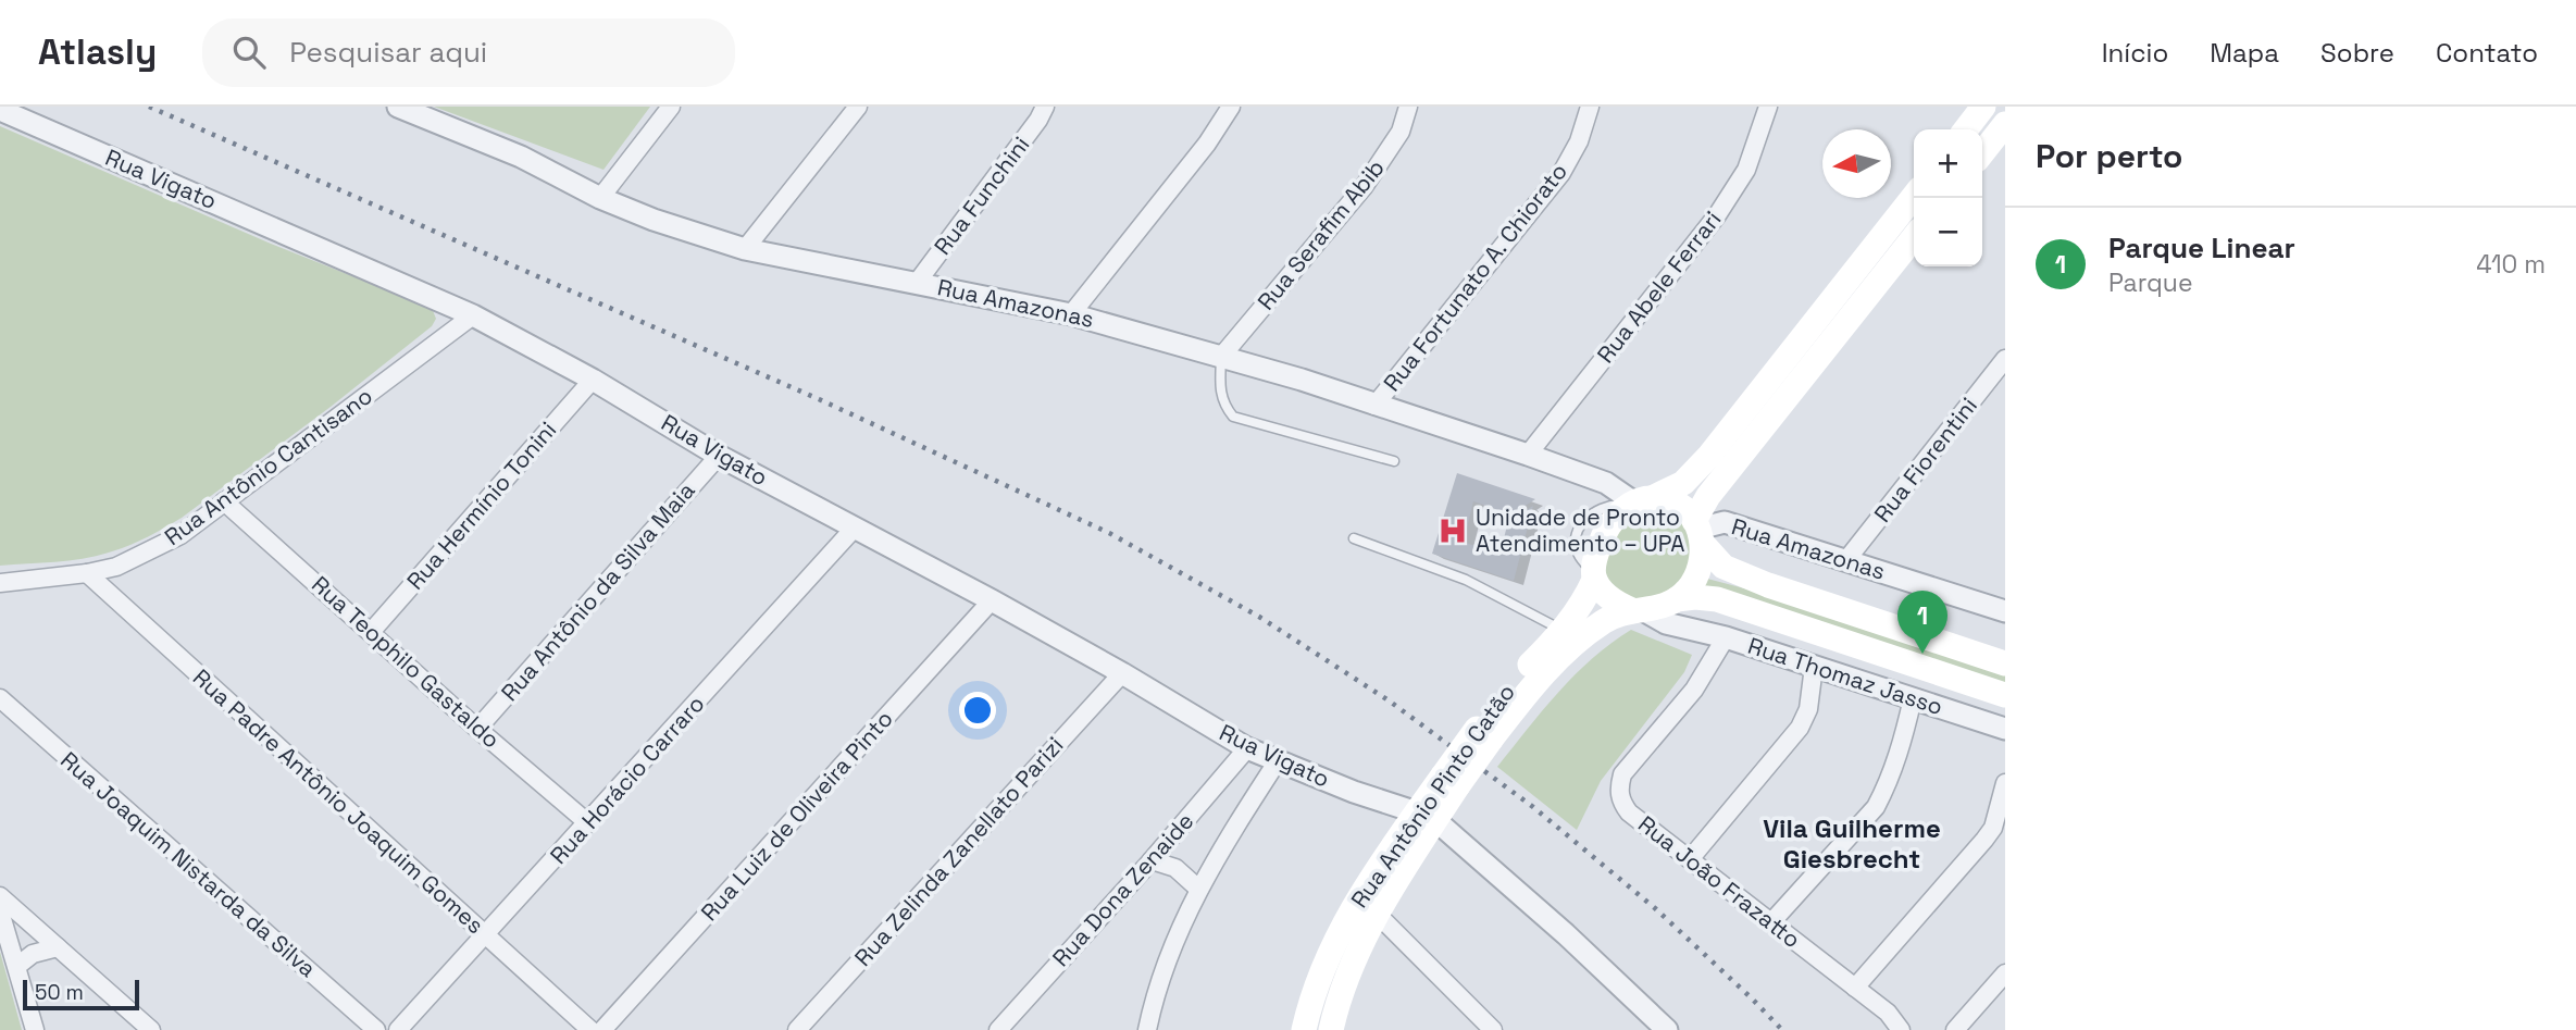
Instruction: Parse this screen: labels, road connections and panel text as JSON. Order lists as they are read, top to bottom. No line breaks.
{"streets":{"main road":["Rua Antônio Pinto Catão"],"street":["Rua Vigato","Rua Funchini","Rua Serafim Abib","Rua Fortunato A. Chiorato","Rua Abele Ferrari","Rua Amazonas","Rua Fiorentini","Rua Antônio Cantisano","Rua Hermínio Tonini","Rua Antônio da Silva Maia","Rua Teophilo Gastaldo","Rua Thomaz Jasso","Rua Horácio Carraro","Rua Padre Antônio Joaquim Gomes","Rua Luiz de Oliveira Pinto","Rua Zelinda Zanellato Parizi","Rua Joaquim Nistarda da Silva","Rua João Frazatto","Rua Dona Zenaide"]},"crossings":[["Rua Vigato","Rua Antônio Cantisano"],["Rua Vigato","Rua Hermínio Tonini"],["Rua Vigato","Rua Antônio da Silva Maia"],["Rua Vigato","Rua Horácio Carraro"],["Rua Vigato","Rua Antônio Pinto Catão"],["Rua Vigato","Rua Luiz de Oliveira Pinto"],["Rua Vigato","Rua Zelinda Zanellato Parizi"],["Rua Vigato","Rua Dona Zenaide"],["Rua Funchini","Rua Amazonas"],["Rua Serafim Abib","Rua Amazonas"],["Rua Fortunato A. Chiorato","Rua Amazonas"],["Rua Abele Ferrari","Rua Amazonas"],["Rua Amazonas","Rua Fiorentini"],["Rua Amazonas","Rua Thomaz Jasso"],["Rua Amazonas","Rua Antônio Pinto Catão"],["Rua Antônio Cantisano","Rua Teophilo Gastaldo"],["Rua Antônio Cantisano","Rua Padre Antônio Joaquim Gomes"],["Rua Hermínio Tonini","Rua Teophilo Gastaldo"],["Rua Antônio da Silva Maia","Rua Teophilo Gastaldo"],["Rua Teophilo Gastaldo","Rua Horácio Carraro"],["Rua Thomaz Jasso","Rua Antônio Pinto Catão"],["Rua Thomaz Jasso","Rua João Frazatto"],["Rua Horácio Carraro","Rua Padre Antônio Joaquim Gomes"]],"districts":["Vila Guilherme Giesbrecht"],"places":{"hospital":["Unidade de Pronto Atendimento – UPA"]},"scale_bar":"50 m","north":"left","page":{"header":"Atlasly","search":"Pesquisar aqui","nav":["Início","Mapa","Sobre","Contato"],"heading":"Por perto","map_buttons":["+","−"],"list":[{"mark":"1","name":"Parque Linear","note":"Parque","value":"410 m"}],"pins":"1","scale":"50 m"}}
